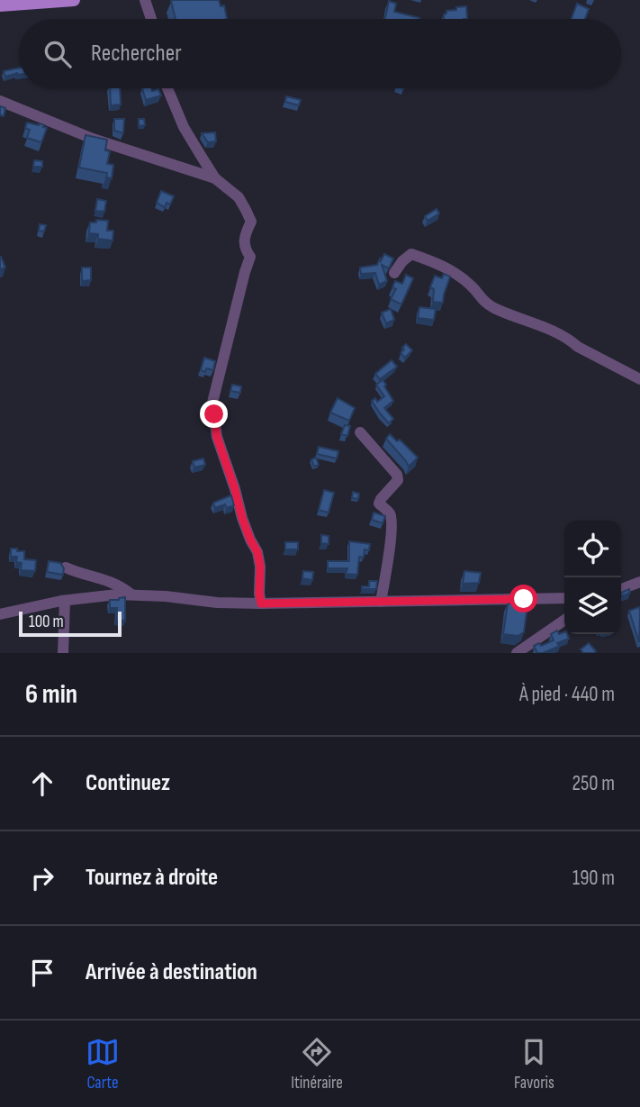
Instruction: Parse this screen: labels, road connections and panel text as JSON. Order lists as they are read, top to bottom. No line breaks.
{"scale_bar":"100 m","page":{"search":"Rechercher","scale":"100 m","heading":["6 min","À pied · 440 m"],"list":[["Continuez","250 m"],["Tournez à droite","190 m"],"Arrivée à destination"],"nav":["Carte","Itinéraire","Favoris"]}}
